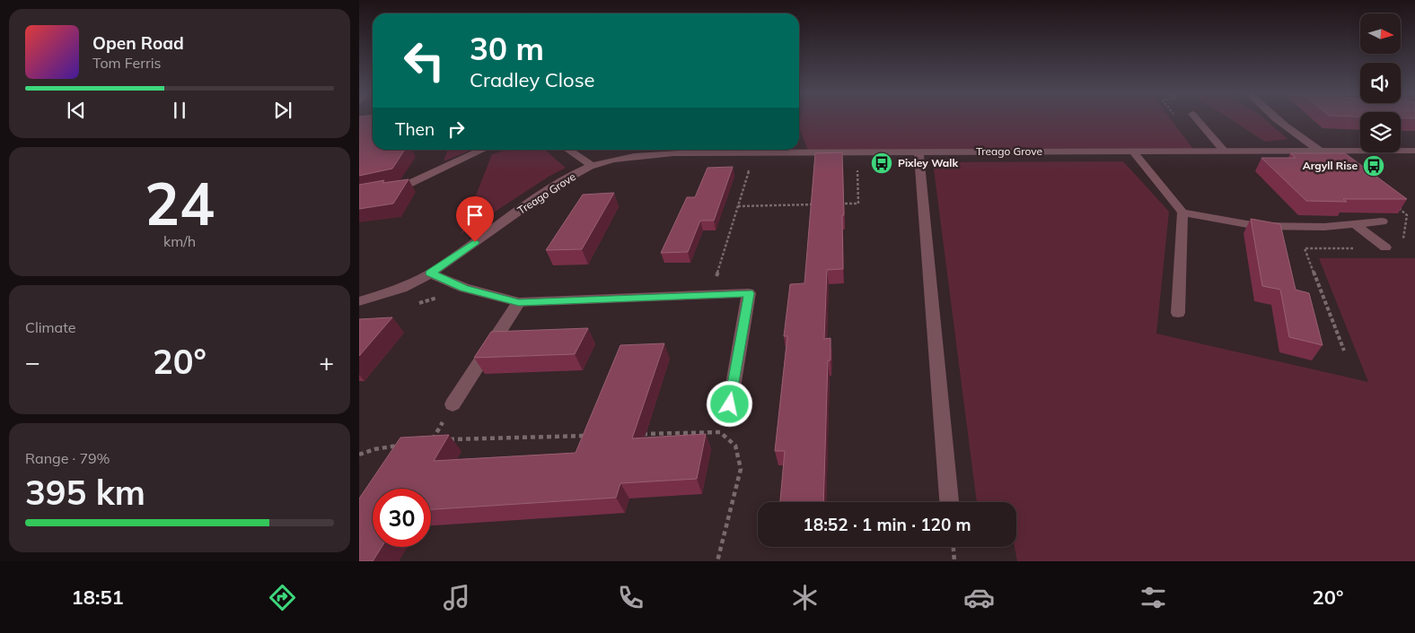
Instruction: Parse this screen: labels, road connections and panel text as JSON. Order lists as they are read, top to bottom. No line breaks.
{"streets":{"street":["Treago Grove"]},"places":{"bus stop":["Pixley Walk","Argyll Rise"]},"north":"right","page":{"turn":["30 m","Cradley Close"],"song":["Open Road","Tom Ferris"],"then":"Then","tile":[["24","km/h"],"Climate",["Range · 79%","395 km"]],"heat":["−","20°","+"],"limit":"30","trip":"18:52 · 1 min · 120 m","tabs":["18:51","20°"]}}
